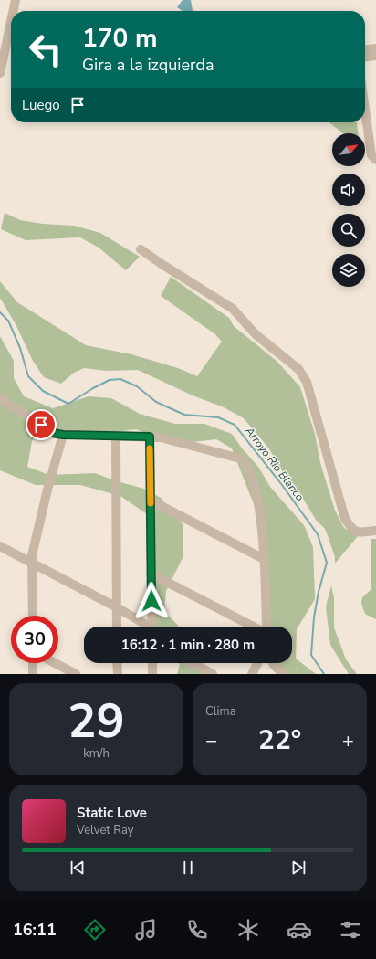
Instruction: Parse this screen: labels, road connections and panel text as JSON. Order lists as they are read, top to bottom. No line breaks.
{"water":["Arroyo Rio Blanco"],"north":"top right","page":{"turn":["170 m","Gira a la izquierda"],"then":"Luego","limit":"30","trip":"16:12 · 1 min · 280 m","tile":[["29","km/h"],"Clima"],"heat":["−","22°","+"],"song":["Static Love","Velvet Ray"],"tabs":"16:11"}}
